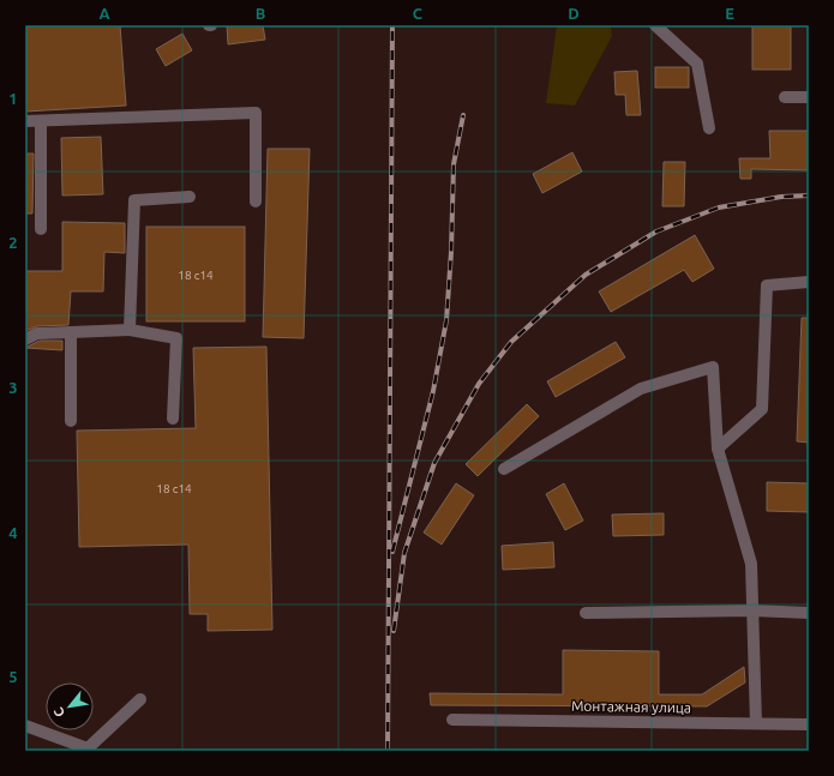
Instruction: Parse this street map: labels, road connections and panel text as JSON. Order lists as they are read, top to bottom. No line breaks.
{"streets":{"street":["Монтажная улица"]},"house_numbers":["18 с14","18 с14"],"north":"bottom left","grid":{"columns":["A","B","C","D","E"],"rows":["1","2","3","4","5"]}}
